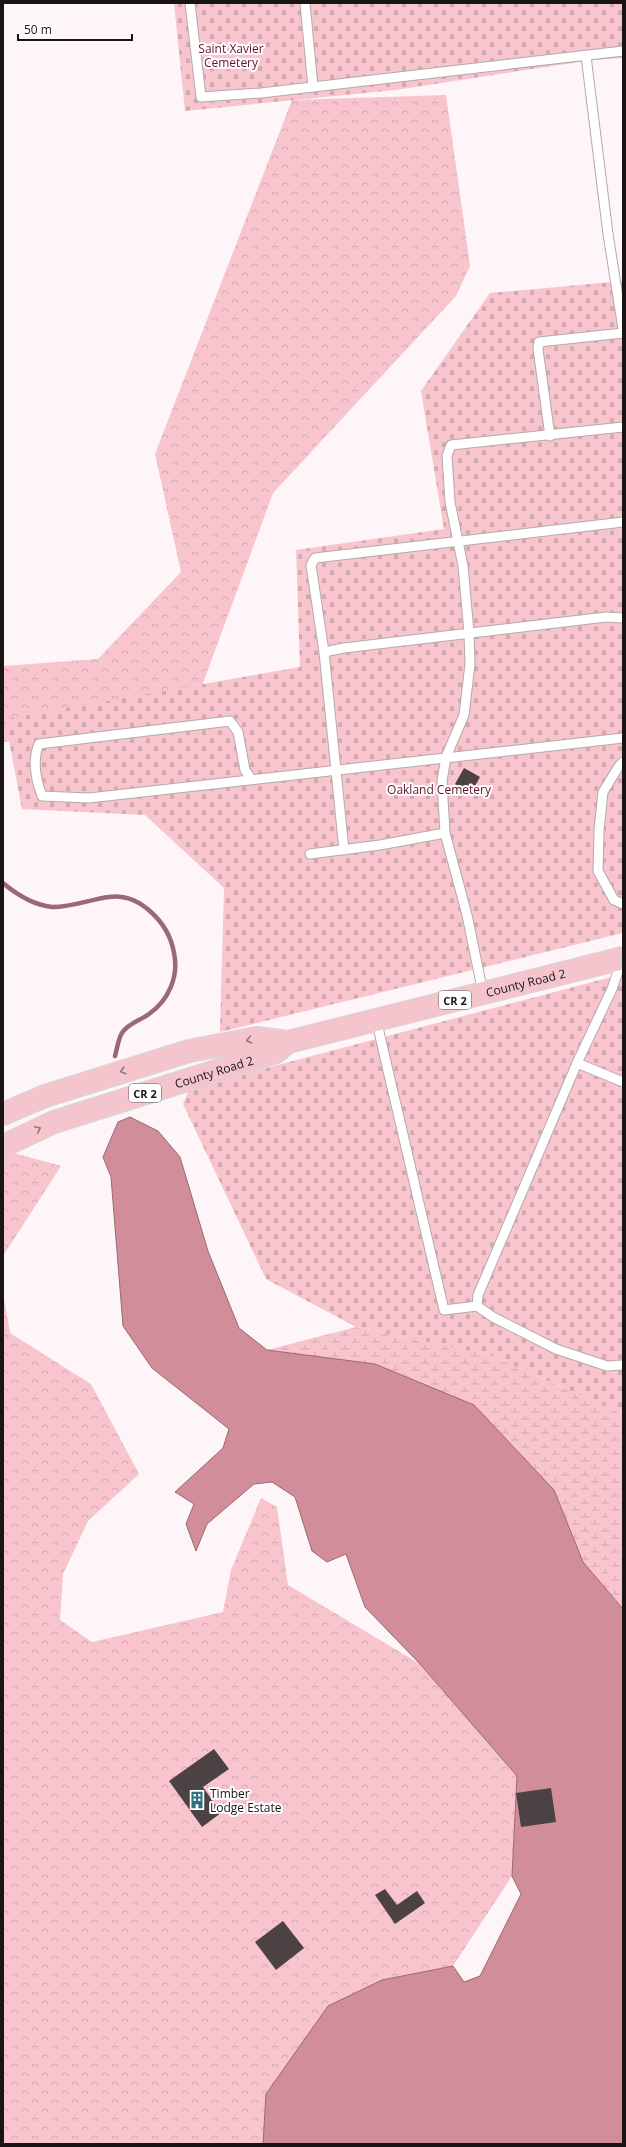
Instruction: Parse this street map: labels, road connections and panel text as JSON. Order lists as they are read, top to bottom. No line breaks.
{"streets":{"main road":["County Road 2","CR 2"]},"parks":["Saint Xavier Cemetery","Oakland Cemetery"],"places":{"building":["Timber Lodge Estate"]},"scale_bar":"50 m"}
